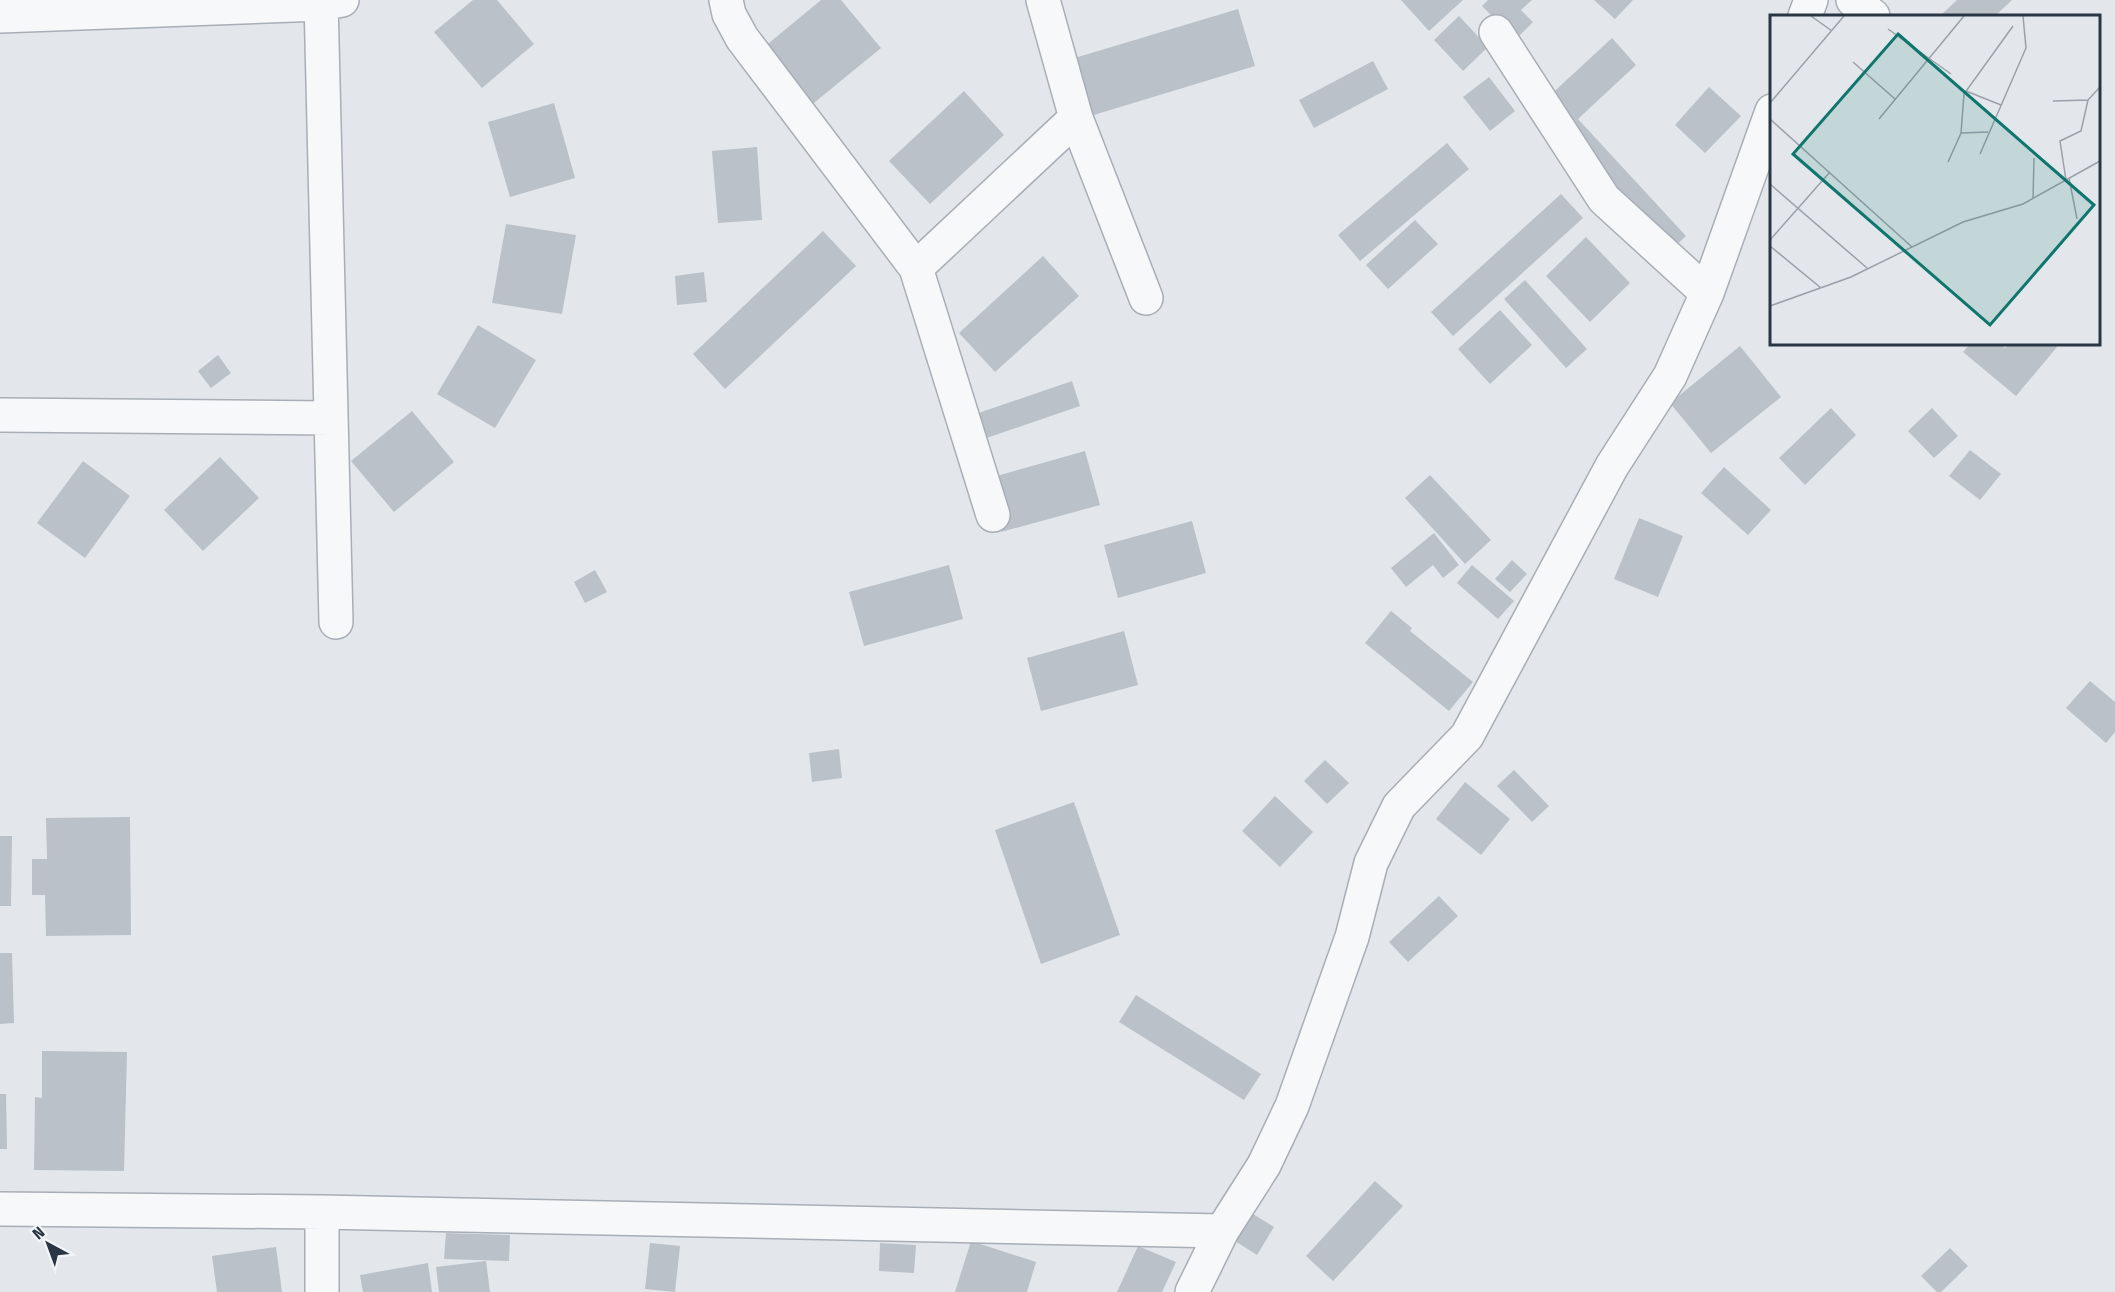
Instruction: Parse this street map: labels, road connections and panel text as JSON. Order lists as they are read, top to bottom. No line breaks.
{"north":"top left"}
